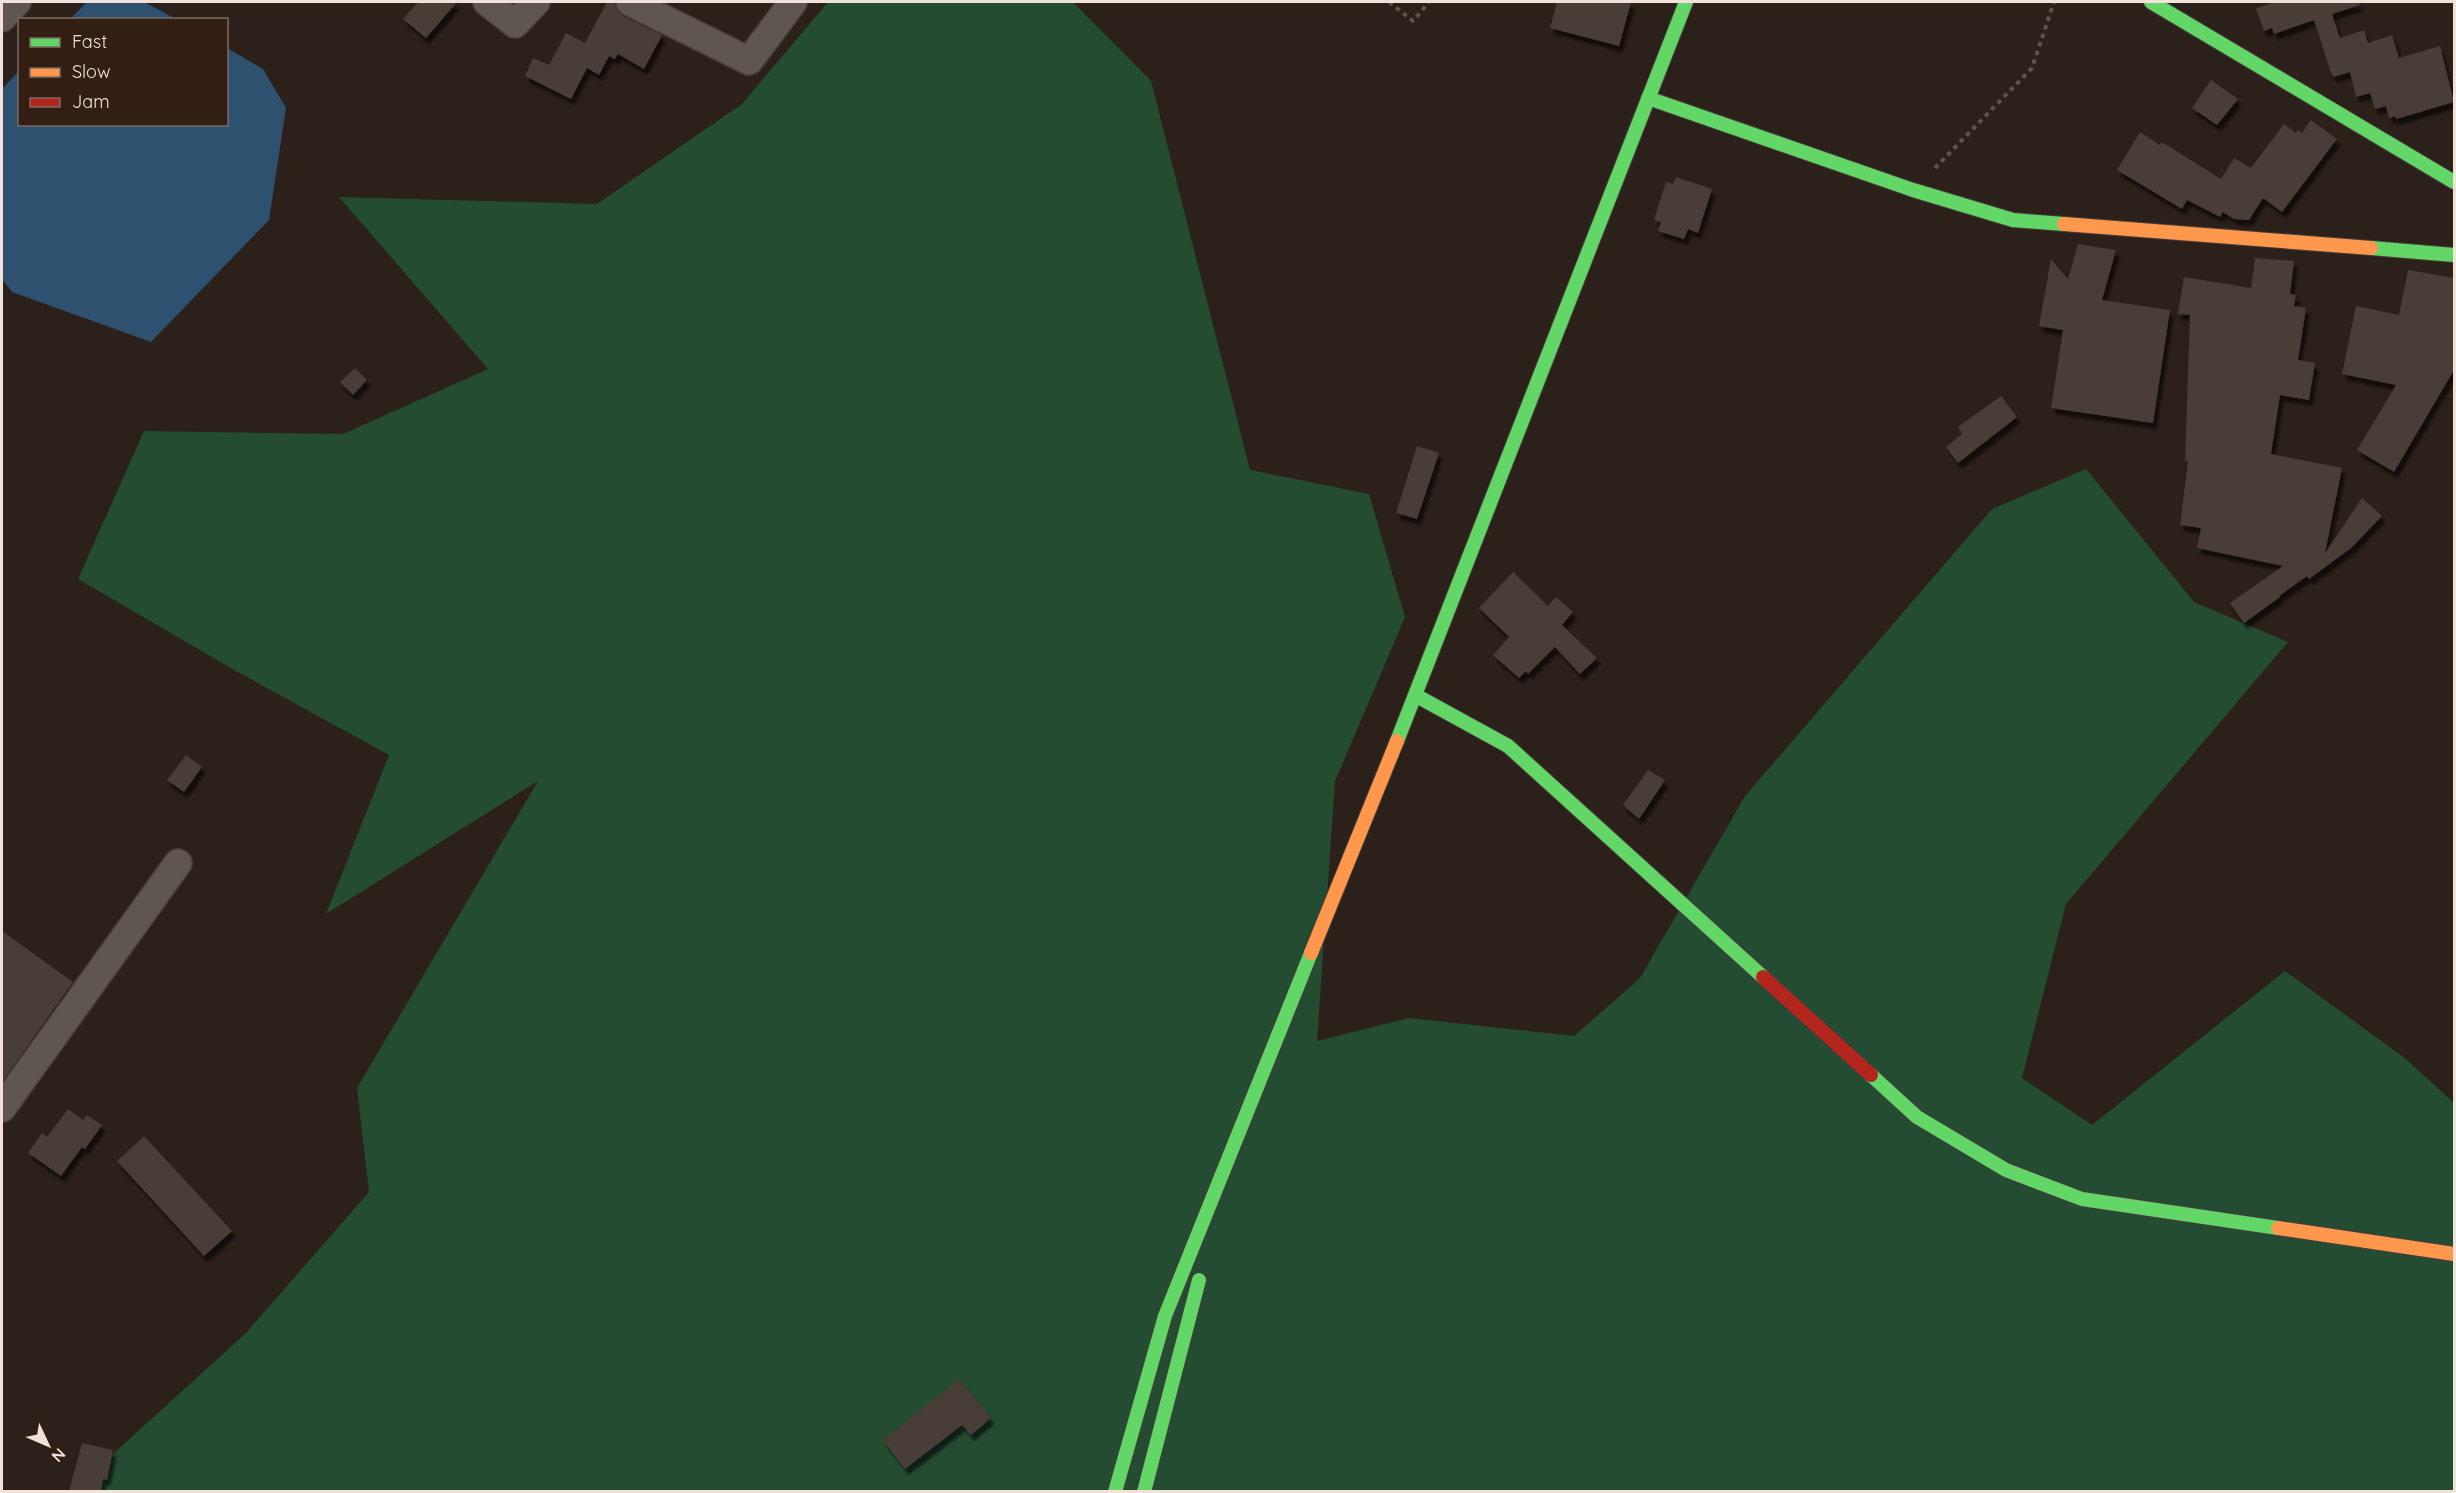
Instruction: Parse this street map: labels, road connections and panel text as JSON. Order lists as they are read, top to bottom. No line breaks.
{"legend":["Fast","Slow","Jam"],"north":"bottom right"}
